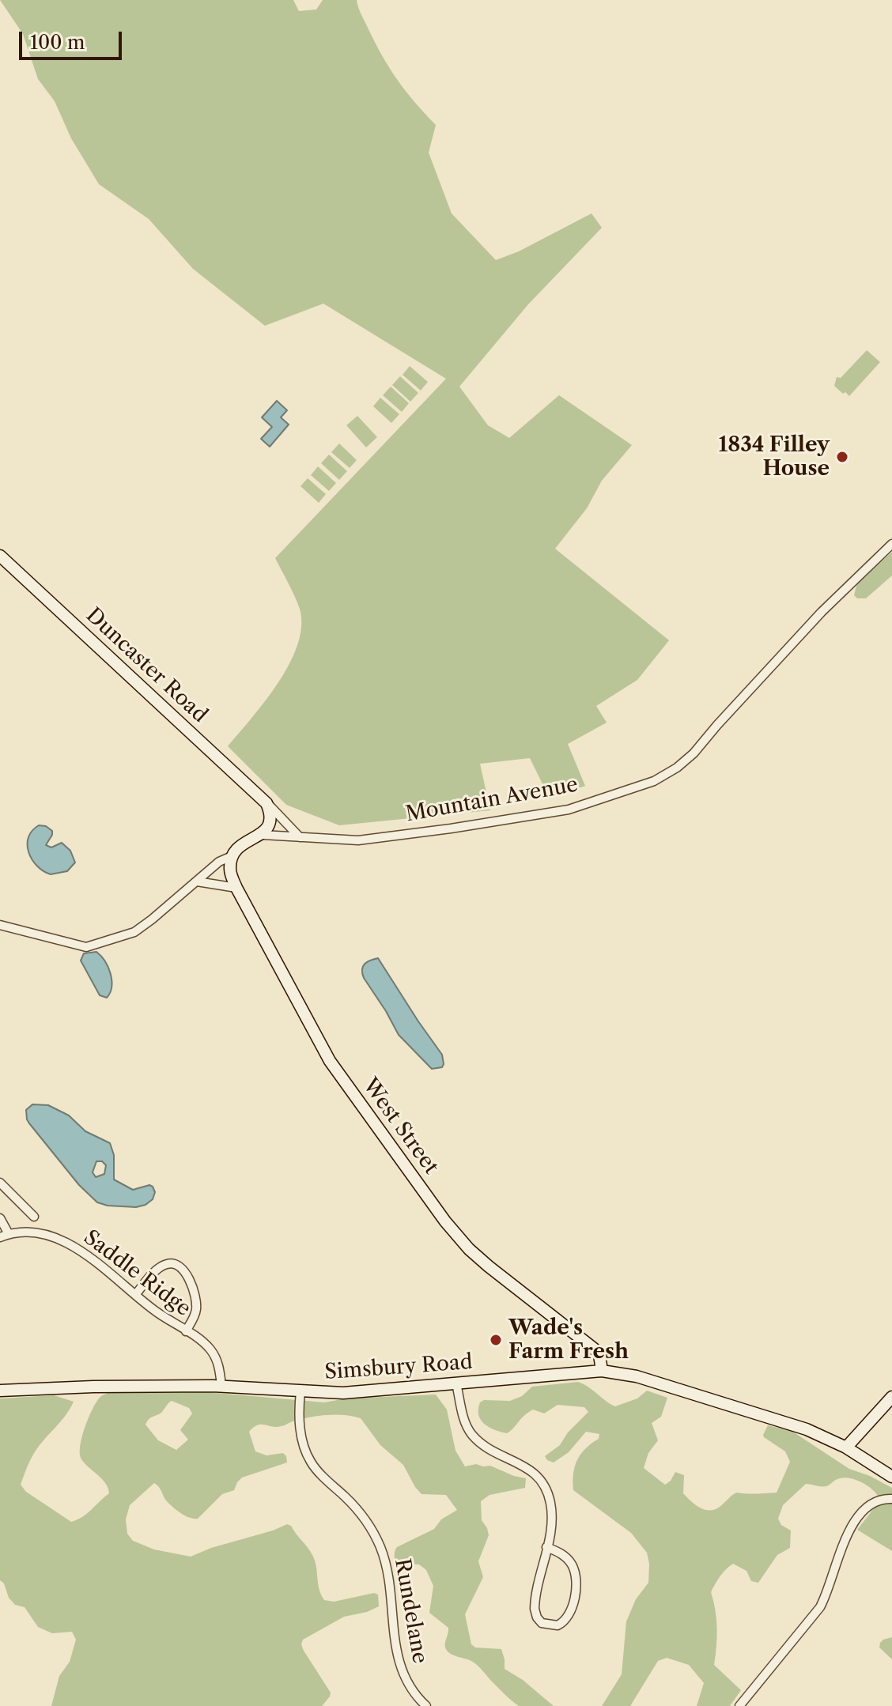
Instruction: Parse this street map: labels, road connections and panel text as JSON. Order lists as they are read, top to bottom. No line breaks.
{"streets":{"street":["Duncaster Road","Mountain Avenue","West Street","Saddle Ridge","Simsbury Road","Rundelane"]},"crossings":[["Duncaster Road","Mountain Avenue"],["West Street","Simsbury Road"],["Saddle Ridge","Simsbury Road"],["Simsbury Road","Rundelane"]],"places":["1834 Filley House","Wade's Farm Fresh"],"scale_bar":"100 m"}
